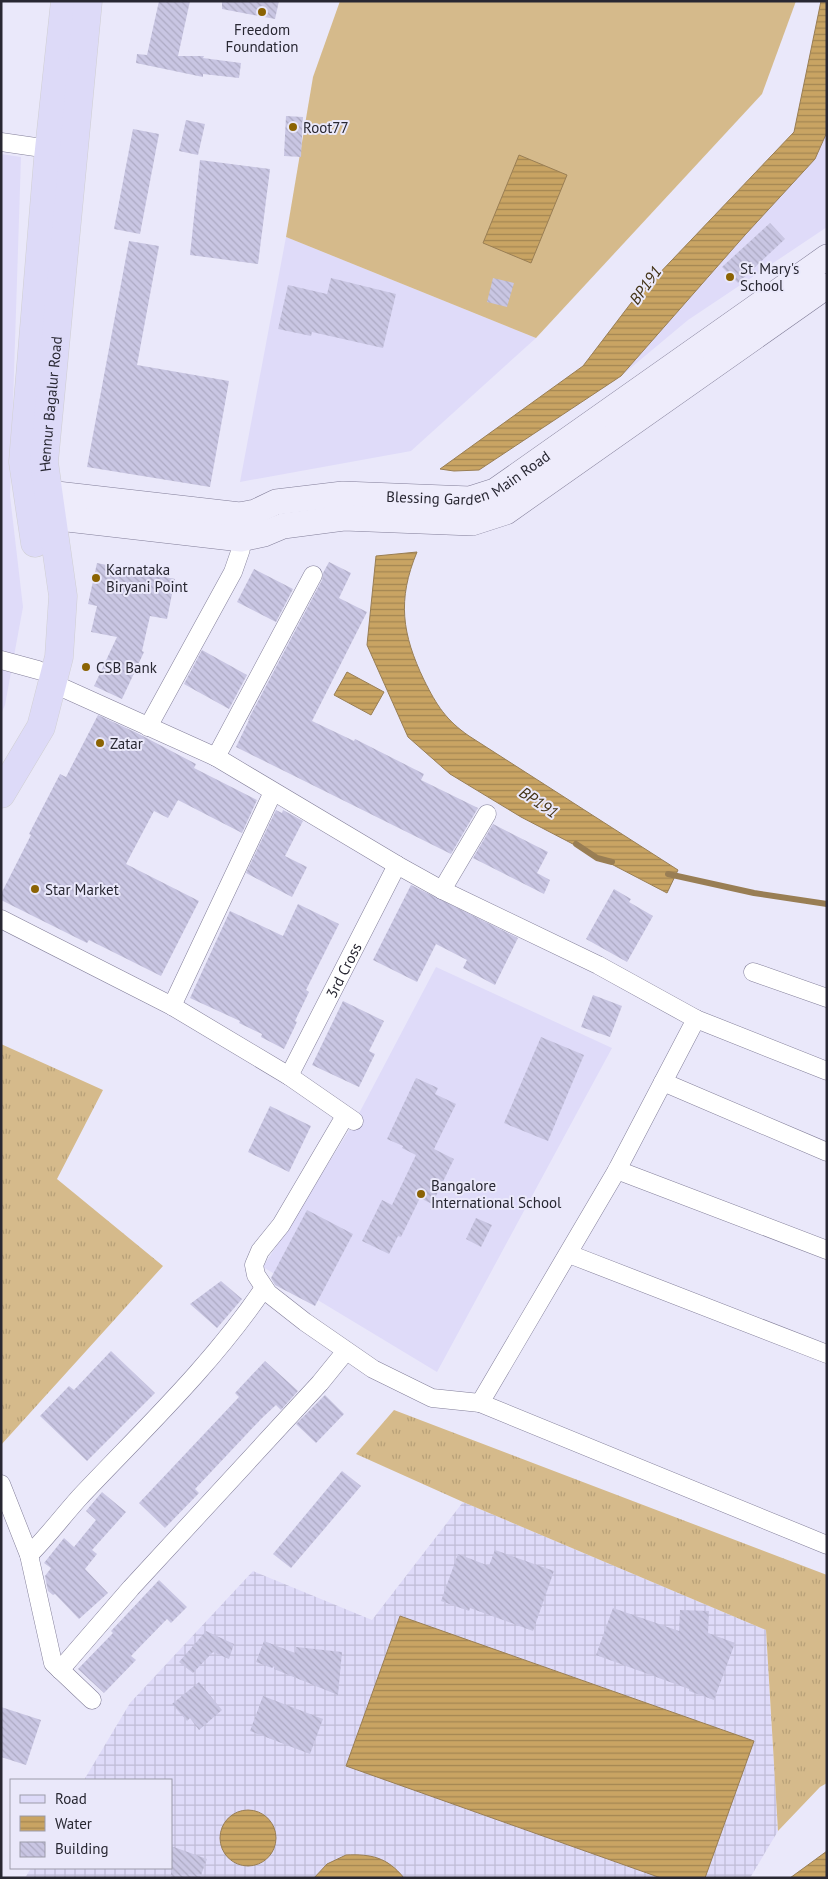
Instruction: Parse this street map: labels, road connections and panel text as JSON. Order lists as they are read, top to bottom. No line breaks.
{"streets":{"main road":["Hennur Bagalur Road","Blessing Garden Main Road"],"street":["3rd Cross"]},"crossings":[["Hennur Bagalur Road","Blessing Garden Main Road"]],"water":["BP191"],"places":["Freedom Foundation","Root77","St. Mary's School","Karnataka Biryani Point","CSB Bank","Zatar","Star Market","Bangalore International School"],"legend":["Road","Water","Building"]}
